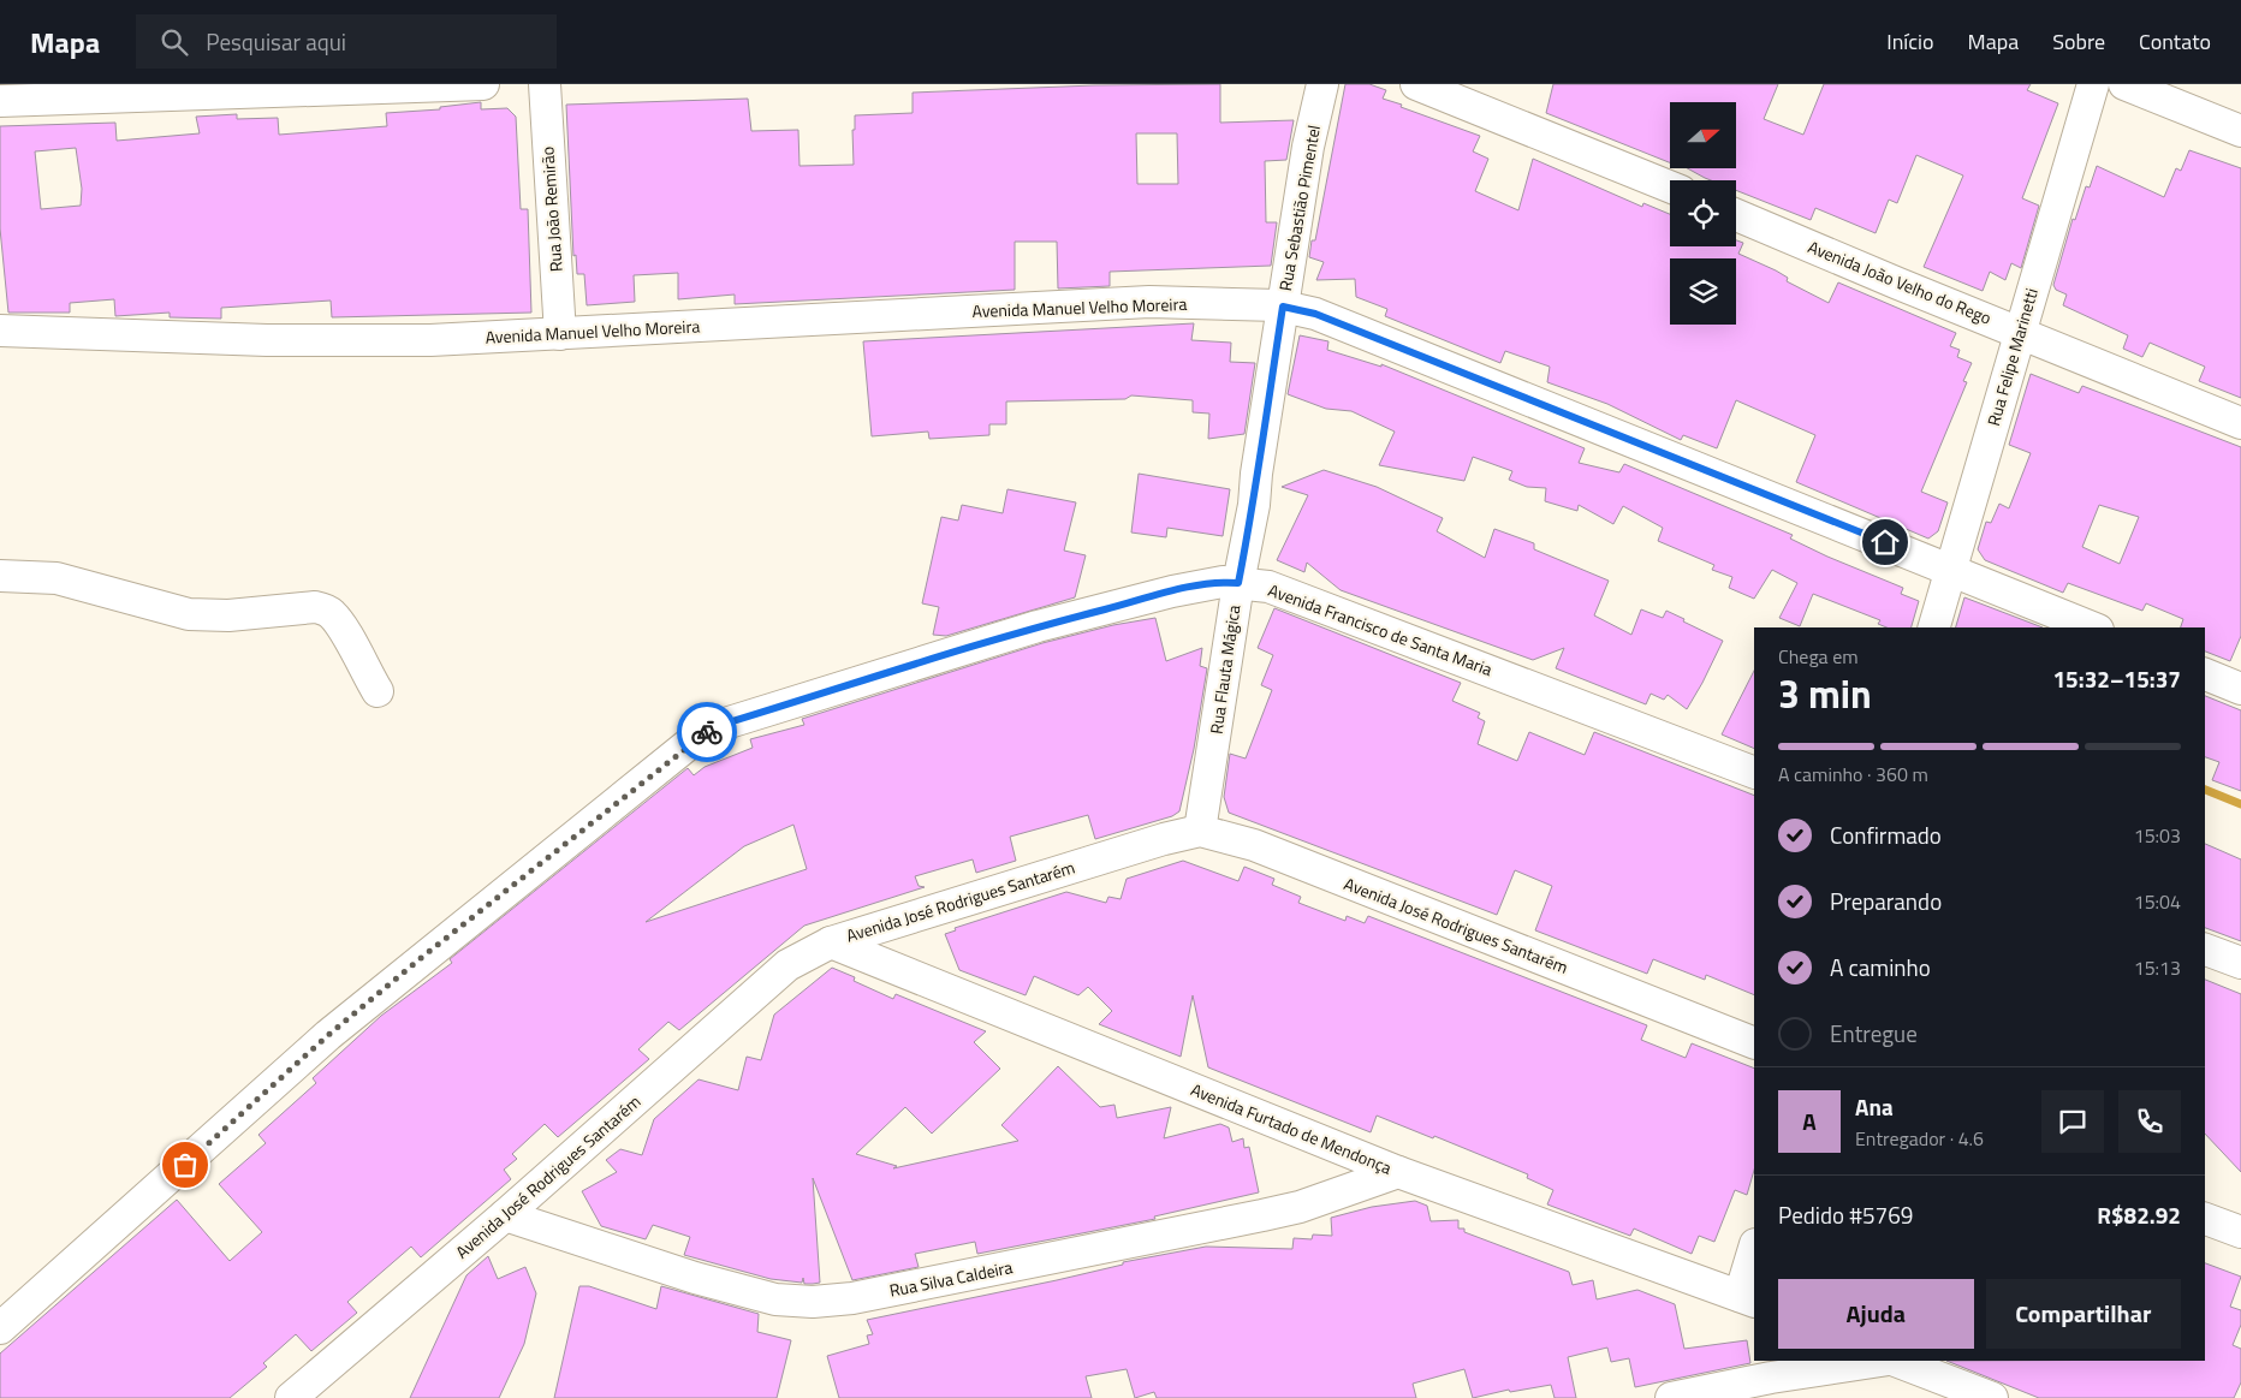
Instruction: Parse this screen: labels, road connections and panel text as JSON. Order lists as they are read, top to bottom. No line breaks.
{"streets":{"street":["Rua Sebastião Pimentel","Rua João Remirão","Avenida João Velho do Rego","Avenida Manuel Velho Moreira","Rua Felipe Marinetti","Avenida Francisco de Santa Maria","Rua Flauta Mágica","Avenida José Rodrigues Santarém","Avenida Furtado de Mendonça","Rua Silva Caldeira"]},"crossings":[["Rua Sebastião Pimentel","Avenida Manuel Velho Moreira"],["Rua Sebastião Pimentel","Rua Flauta Mágica"],["Rua João Remirão","Avenida Manuel Velho Moreira"],["Avenida João Velho do Rego","Rua Felipe Marinetti"],["Avenida Manuel Velho Moreira","Rua Felipe Marinetti"],["Avenida Francisco de Santa Maria","Rua Flauta Mágica"],["Rua Flauta Mágica","Avenida José Rodrigues Santarém"],["Avenida José Rodrigues Santarém","Avenida Furtado de Mendonça"],["Avenida José Rodrigues Santarém","Rua Silva Caldeira"],["Avenida Furtado de Mendonça","Rua Silva Caldeira"]],"north":"right","page":{"header":"Mapa","search":"Pesquisar aqui","nav":["Início","Mapa","Sobre","Contato"],"heading":["3 min","Chega em","15:32–15:37"],"panel":["Ana","Entregador · 4.6","Pedido #5769","R$82.92"],"bar":"A caminho · 360 m","list":[["Confirmado","15:03"],["Preparando","15:04"],["A caminho","15:13"],"Entregue"],"round":"A","buttons":["Ajuda","Compartilhar"]}}
